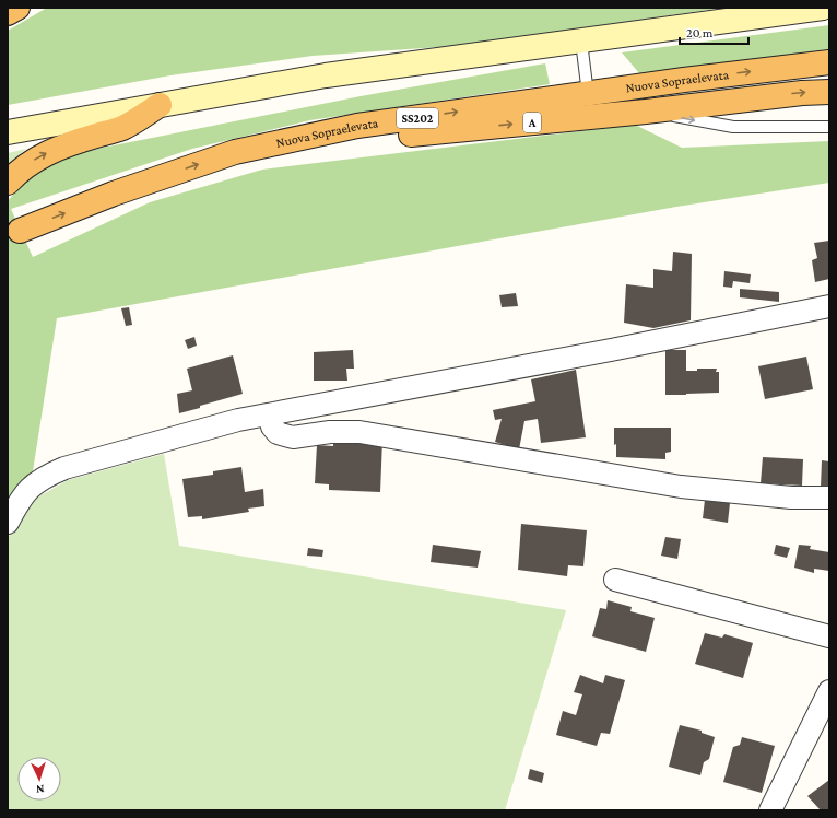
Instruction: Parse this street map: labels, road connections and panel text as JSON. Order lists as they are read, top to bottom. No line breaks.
{"streets":{"highway":["Nuova Sopraelevata","SS202","A"]},"crossings":[["Nuova Sopraelevata","A"]],"scale_bar":"20 m","north":"bottom"}
